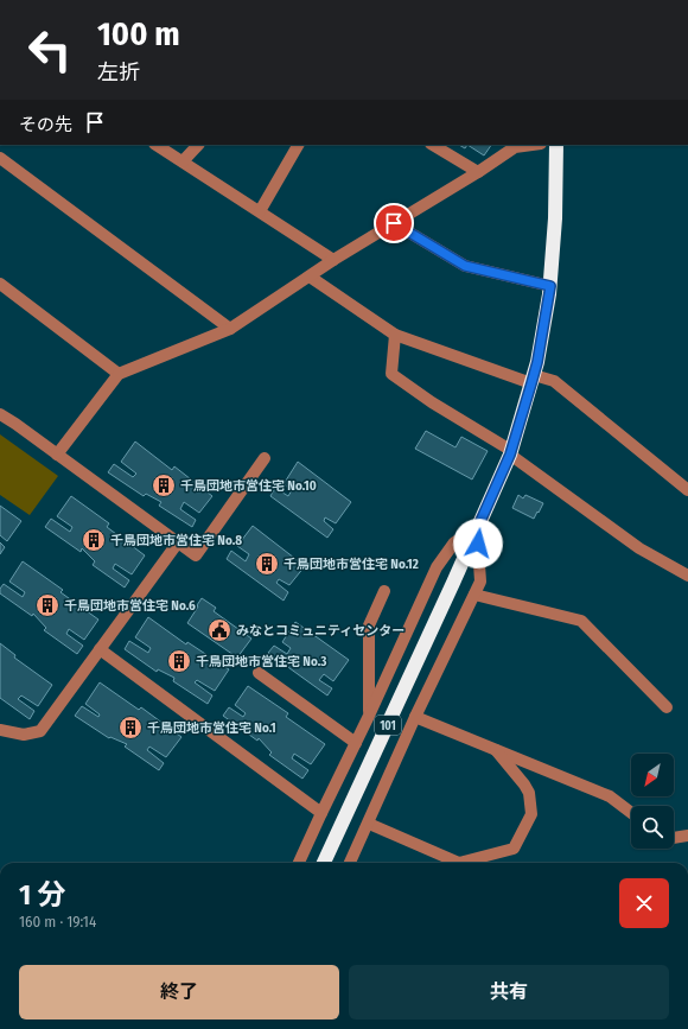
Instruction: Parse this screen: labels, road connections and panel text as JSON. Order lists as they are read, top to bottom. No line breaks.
{"streets":{"highway":["101"]},"places":{"building":["千鳥団地市営住宅 No.10","千鳥団地市営住宅 No.8","千鳥団地市営住宅 No.12","千鳥団地市営住宅 No.6","千鳥団地市営住宅 No.3","千鳥団地市営住宅 No.1"],"public building":["みなとコミュニティセンター"]},"north":"bottom left","page":{"turn":["100 m","左折"],"then":"その先","heading":["1 分","160 m · 19:14"],"buttons":["終了","共有"]}}
